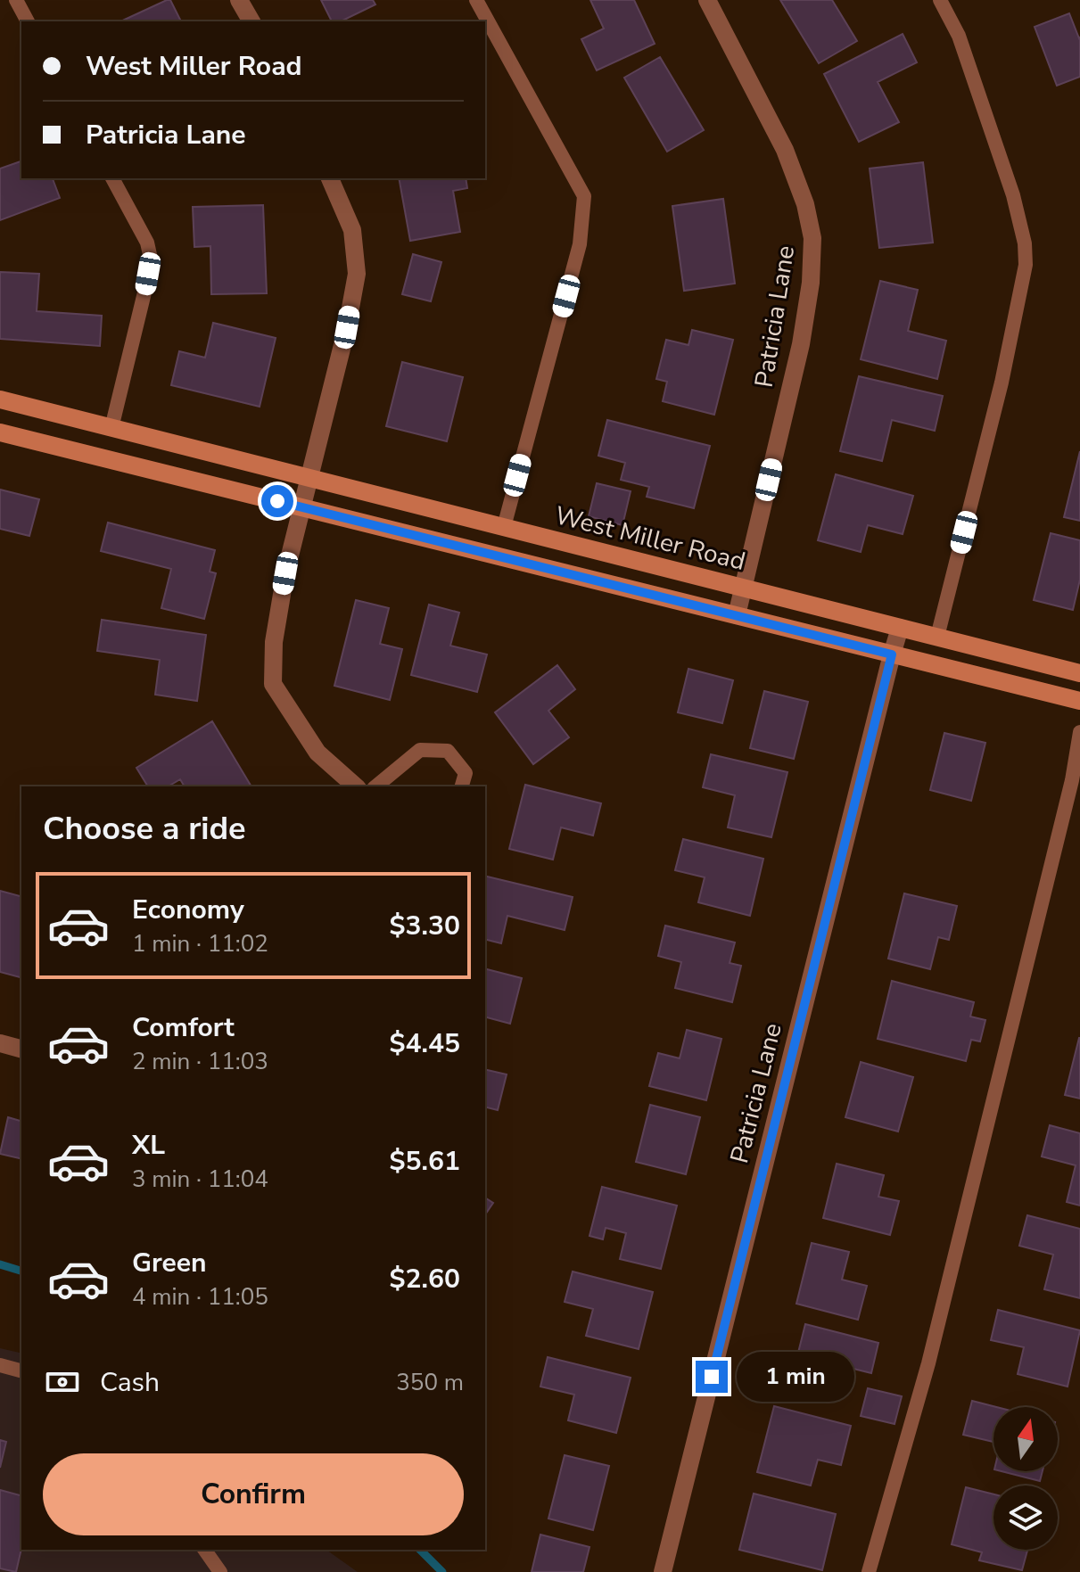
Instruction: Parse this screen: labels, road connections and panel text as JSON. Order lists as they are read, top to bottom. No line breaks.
{"streets":{"main road":["West Miller Road"],"street":["Patricia Lane"]},"crossings":[["Patricia Lane","West Miller Road"]],"north":"top","page":{"banner":["West Miller Road","Patricia Lane"],"heading":"Choose a ride","list":[{"name":"Economy","note":"1 min · 11:02","value":"$3.30"},{"name":"Comfort","note":"2 min · 11:03","value":"$4.45"},{"name":"XL","note":"3 min · 11:04","value":"$5.61"},{"name":"Green","note":"4 min · 11:05","value":"$2.60"}],"pay":["Cash","350 m"],"bubble":"1 min","buttons":"Confirm"}}
